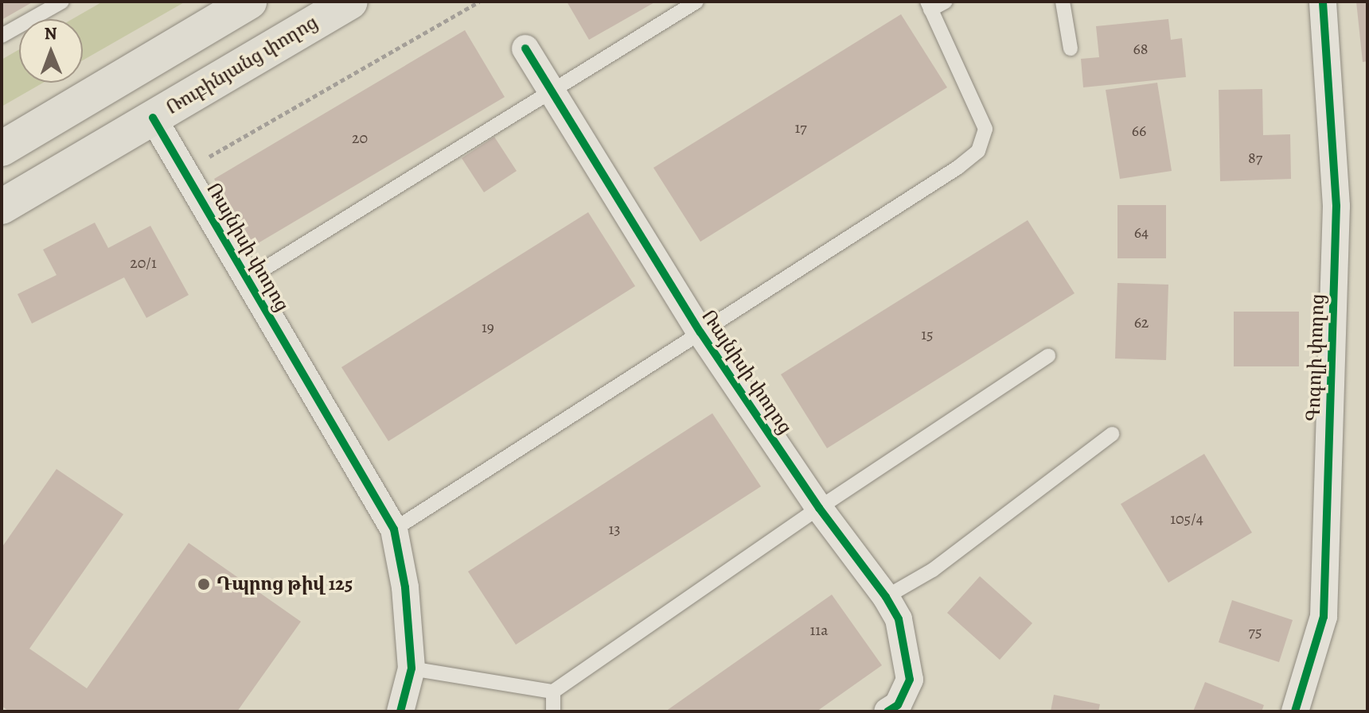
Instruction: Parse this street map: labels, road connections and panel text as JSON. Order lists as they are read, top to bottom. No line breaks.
{"streets":{"main road":["Ռուբինյանց փողոց"],"street":["Ռայնիսի փողոց","Գոգոլի փողոց"]},"crossings":[["Ռուբինյանց փողոց","Ռայնիսի փողոց"]],"places":["Դպրոց թիվ 125"],"house_numbers":["68","17","66","20","87","64","20/1","62","19","15","105/4","13","11a","75"],"north":"top"}
